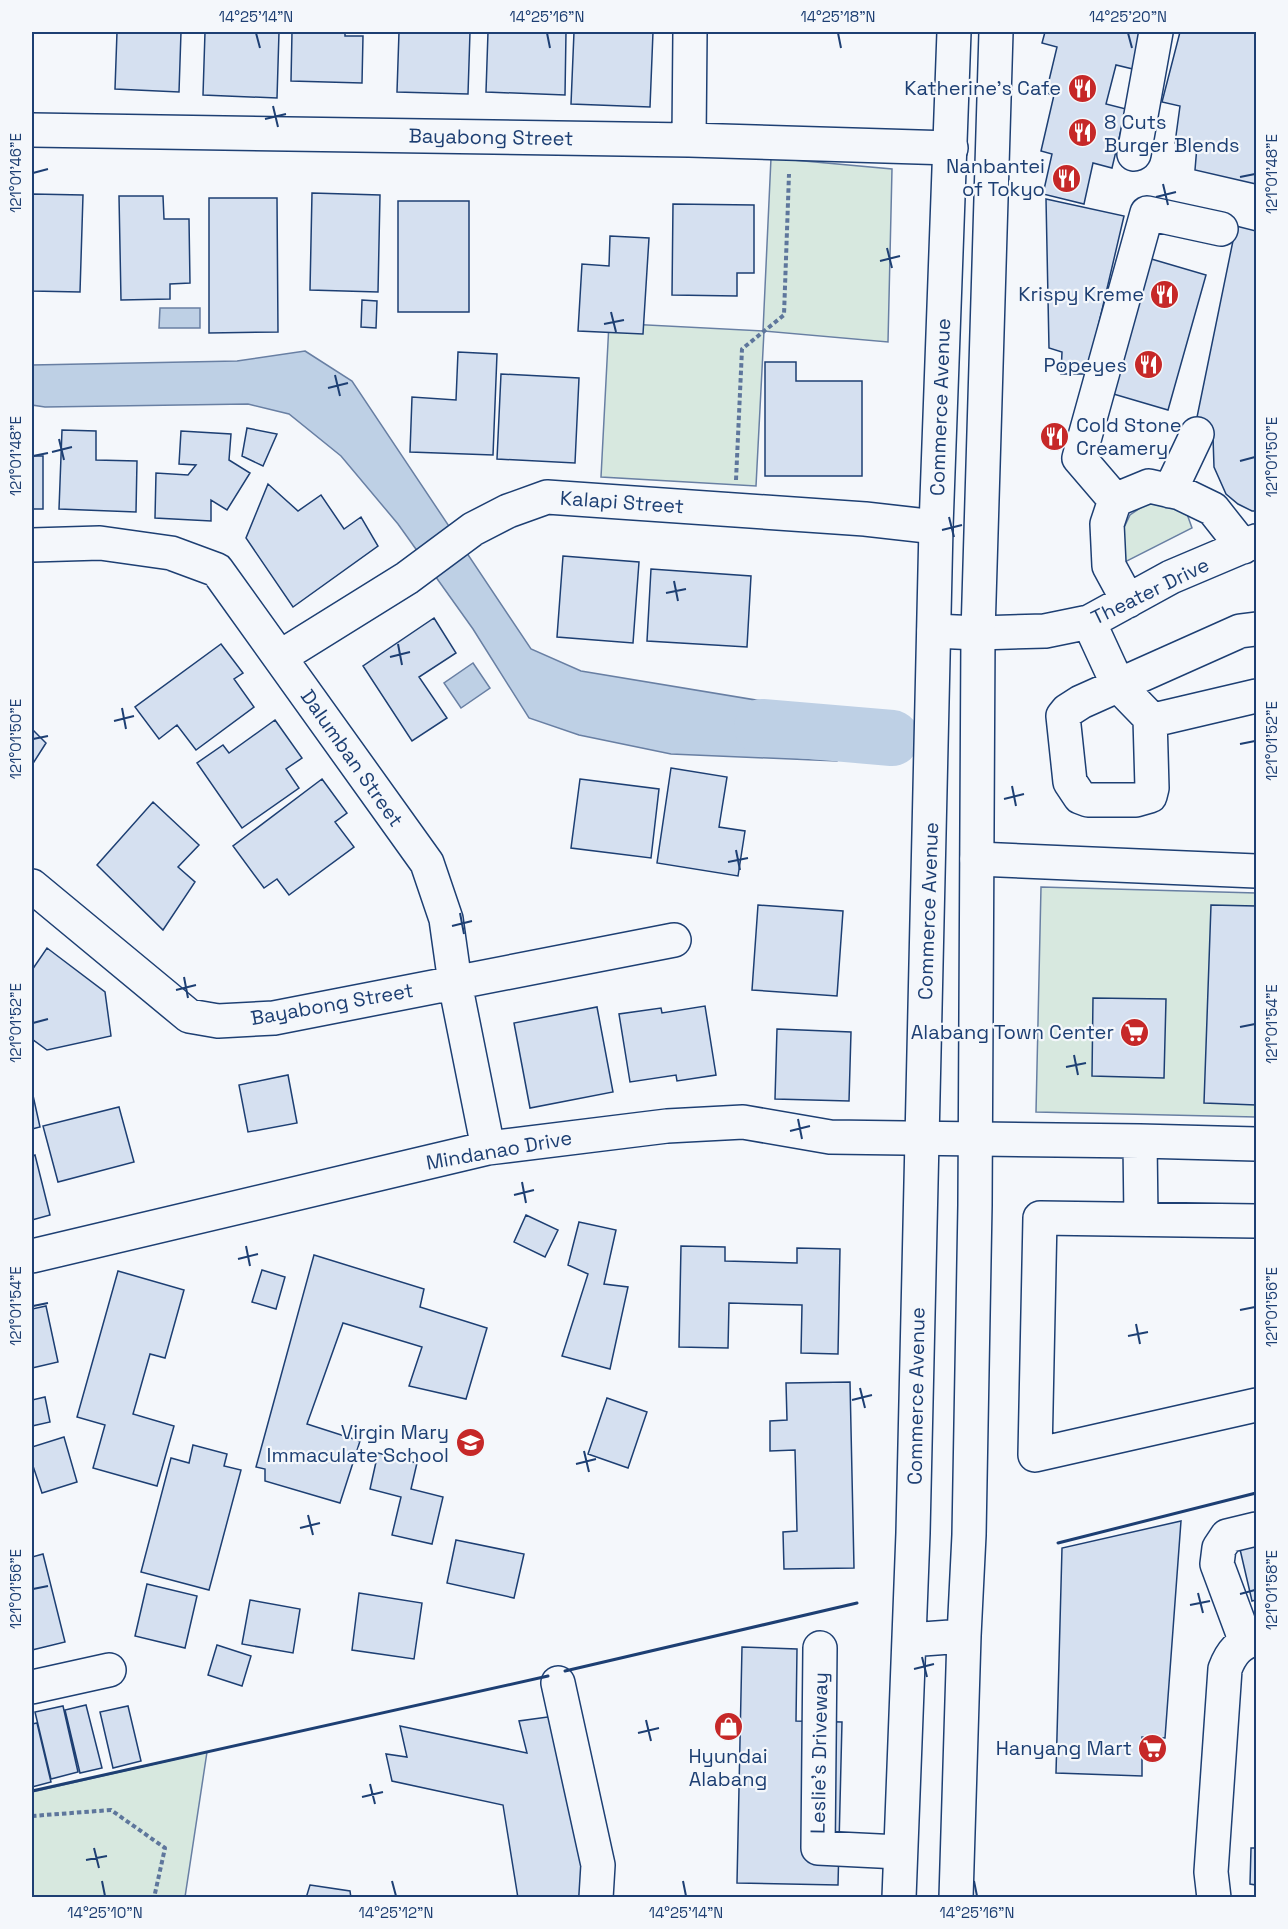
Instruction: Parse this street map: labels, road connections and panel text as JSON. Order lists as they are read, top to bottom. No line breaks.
{"streets":{"street":["Bayabong Street","Commerce Avenue","Kalapi Street","Theater Drive","Dalumban Street","Mindanao Drive","Leslie's Driveway"]},"crossings":[["Bayabong Street","Commerce Avenue"],["Bayabong Street","Dalumban Street"],["Commerce Avenue","Kalapi Street"],["Commerce Avenue","Theater Drive"],["Commerce Avenue","Mindanao Drive"],["Commerce Avenue","Leslie's Driveway"],["Kalapi Street","Dalumban Street"],["Dalumban Street","Mindanao Drive"]],"places":{"restaurant":["Katherine's Cafe","8 Cuts Burger Blends","Nanbantei of Tokyo","Krispy Kreme","Popeyes","Cold Stone Creamery"],"supermarket":["Alabang Town Center","Hanyang Mart"],"school or university":["Virgin Mary Immaculate School"],"shop":["Hyundai Alabang"]},"coordinates":["14°25'14\"N","14°25'16\"N","14°25'18\"N","14°25'20\"N","121°01'46\"E","121°01'48\"E","121°01'50\"E","121°01'52\"E","121°01'54\"E","121°01'56\"E","121°01'58\"E","14°25'10\"N","14°25'12\"N"]}
